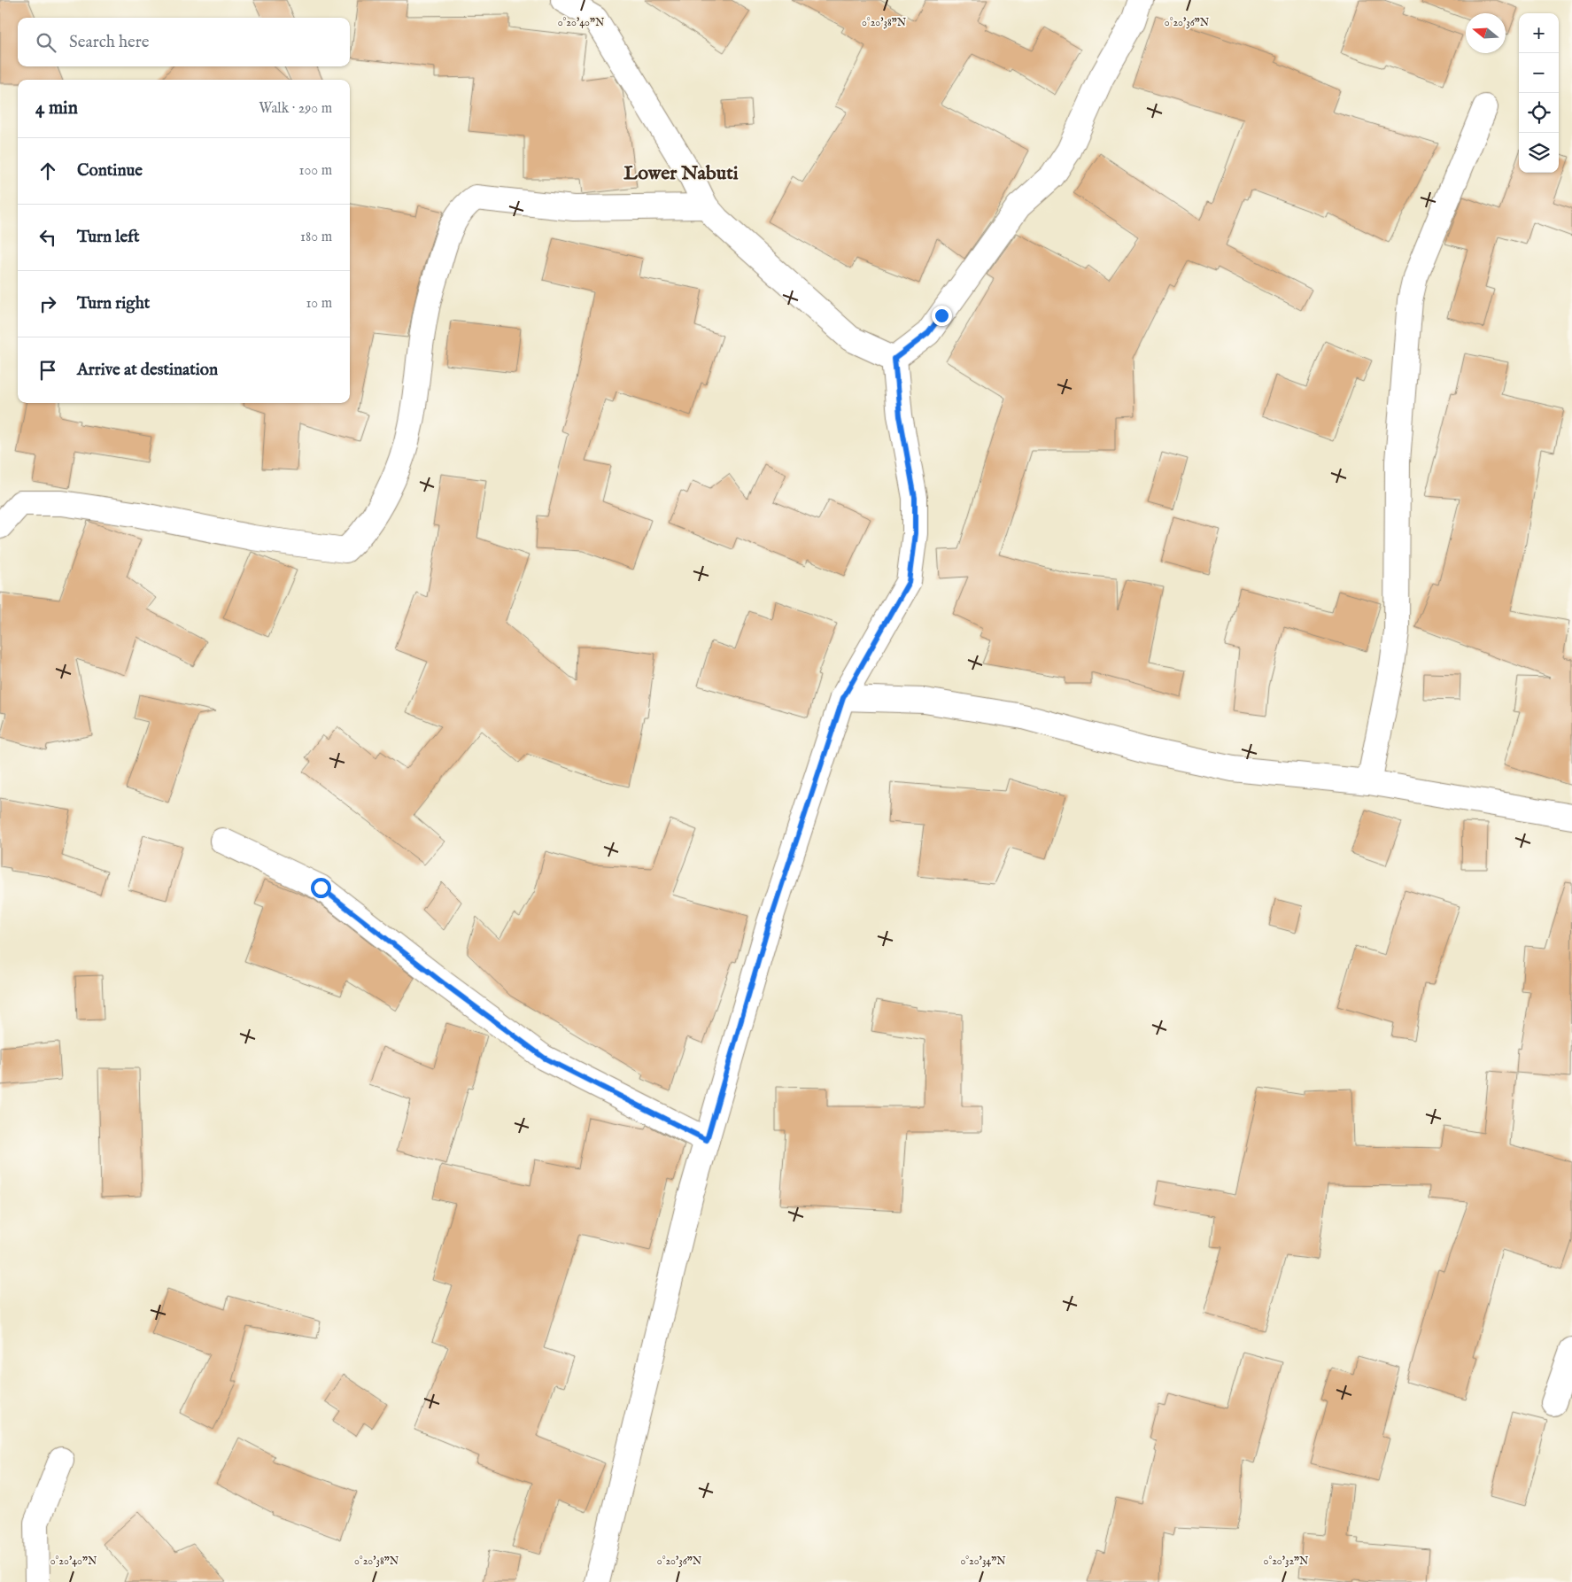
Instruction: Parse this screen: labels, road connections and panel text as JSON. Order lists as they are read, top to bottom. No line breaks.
{"districts":["Lower Nabuti"],"north":"left","page":{"map_buttons":["+","−"],"search":"Search here","heading":["4 min","Walk · 290 m"],"list":[["Continue","100 m"],["Turn left","180 m"],["Turn right","10 m"],"Arrive at destination"]},"coordinates":["0°20'40\"N","0°20'38\"N","0°20'36\"N","0°20'34\"N","0°20'32\"N"]}
